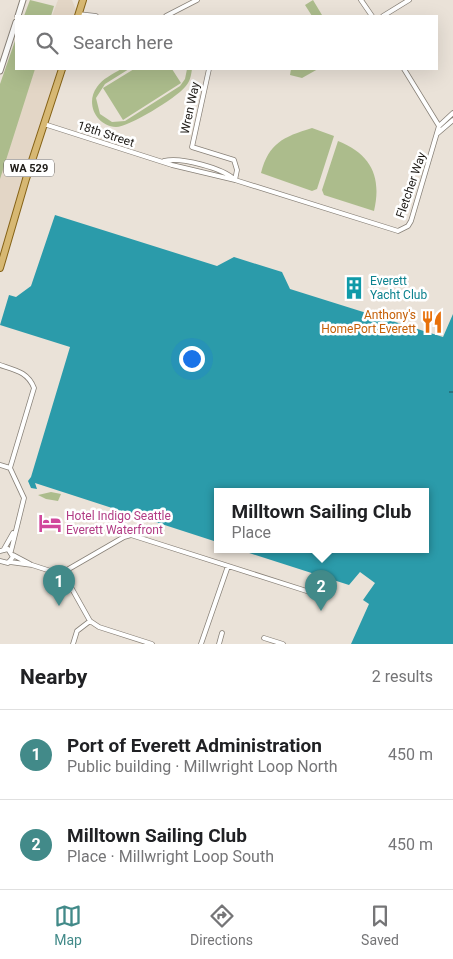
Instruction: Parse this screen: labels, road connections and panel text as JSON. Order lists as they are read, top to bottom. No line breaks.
{"streets":{"main road":["WA 529"],"street":["Wren Way","18th Street","Fletcher Way"]},"crossings":[["Wren Way","18th Street"],["Wren Way","Fletcher Way"],["18th Street","WA 529"],["18th Street","Fletcher Way"]],"places":{"building":["Everett Yacht Club"],"restaurant":["Anthony's HomePort Everett"],"hotel":["Hotel Indigo Seattle Everett Waterfront"]},"page":{"search":"Search here","popup":["Milltown Sailing Club","Place"],"pins":["1","2"],"heading":["Nearby","2 results"],"list":[{"mark":"1","name":"Port of Everett Administration","note":"Public building · Millwright Loop North","value":"450 m"},{"mark":"2","name":"Milltown Sailing Club","note":"Place · Millwright Loop South","value":"450 m"}],"nav":["Map","Directions","Saved"]}}
